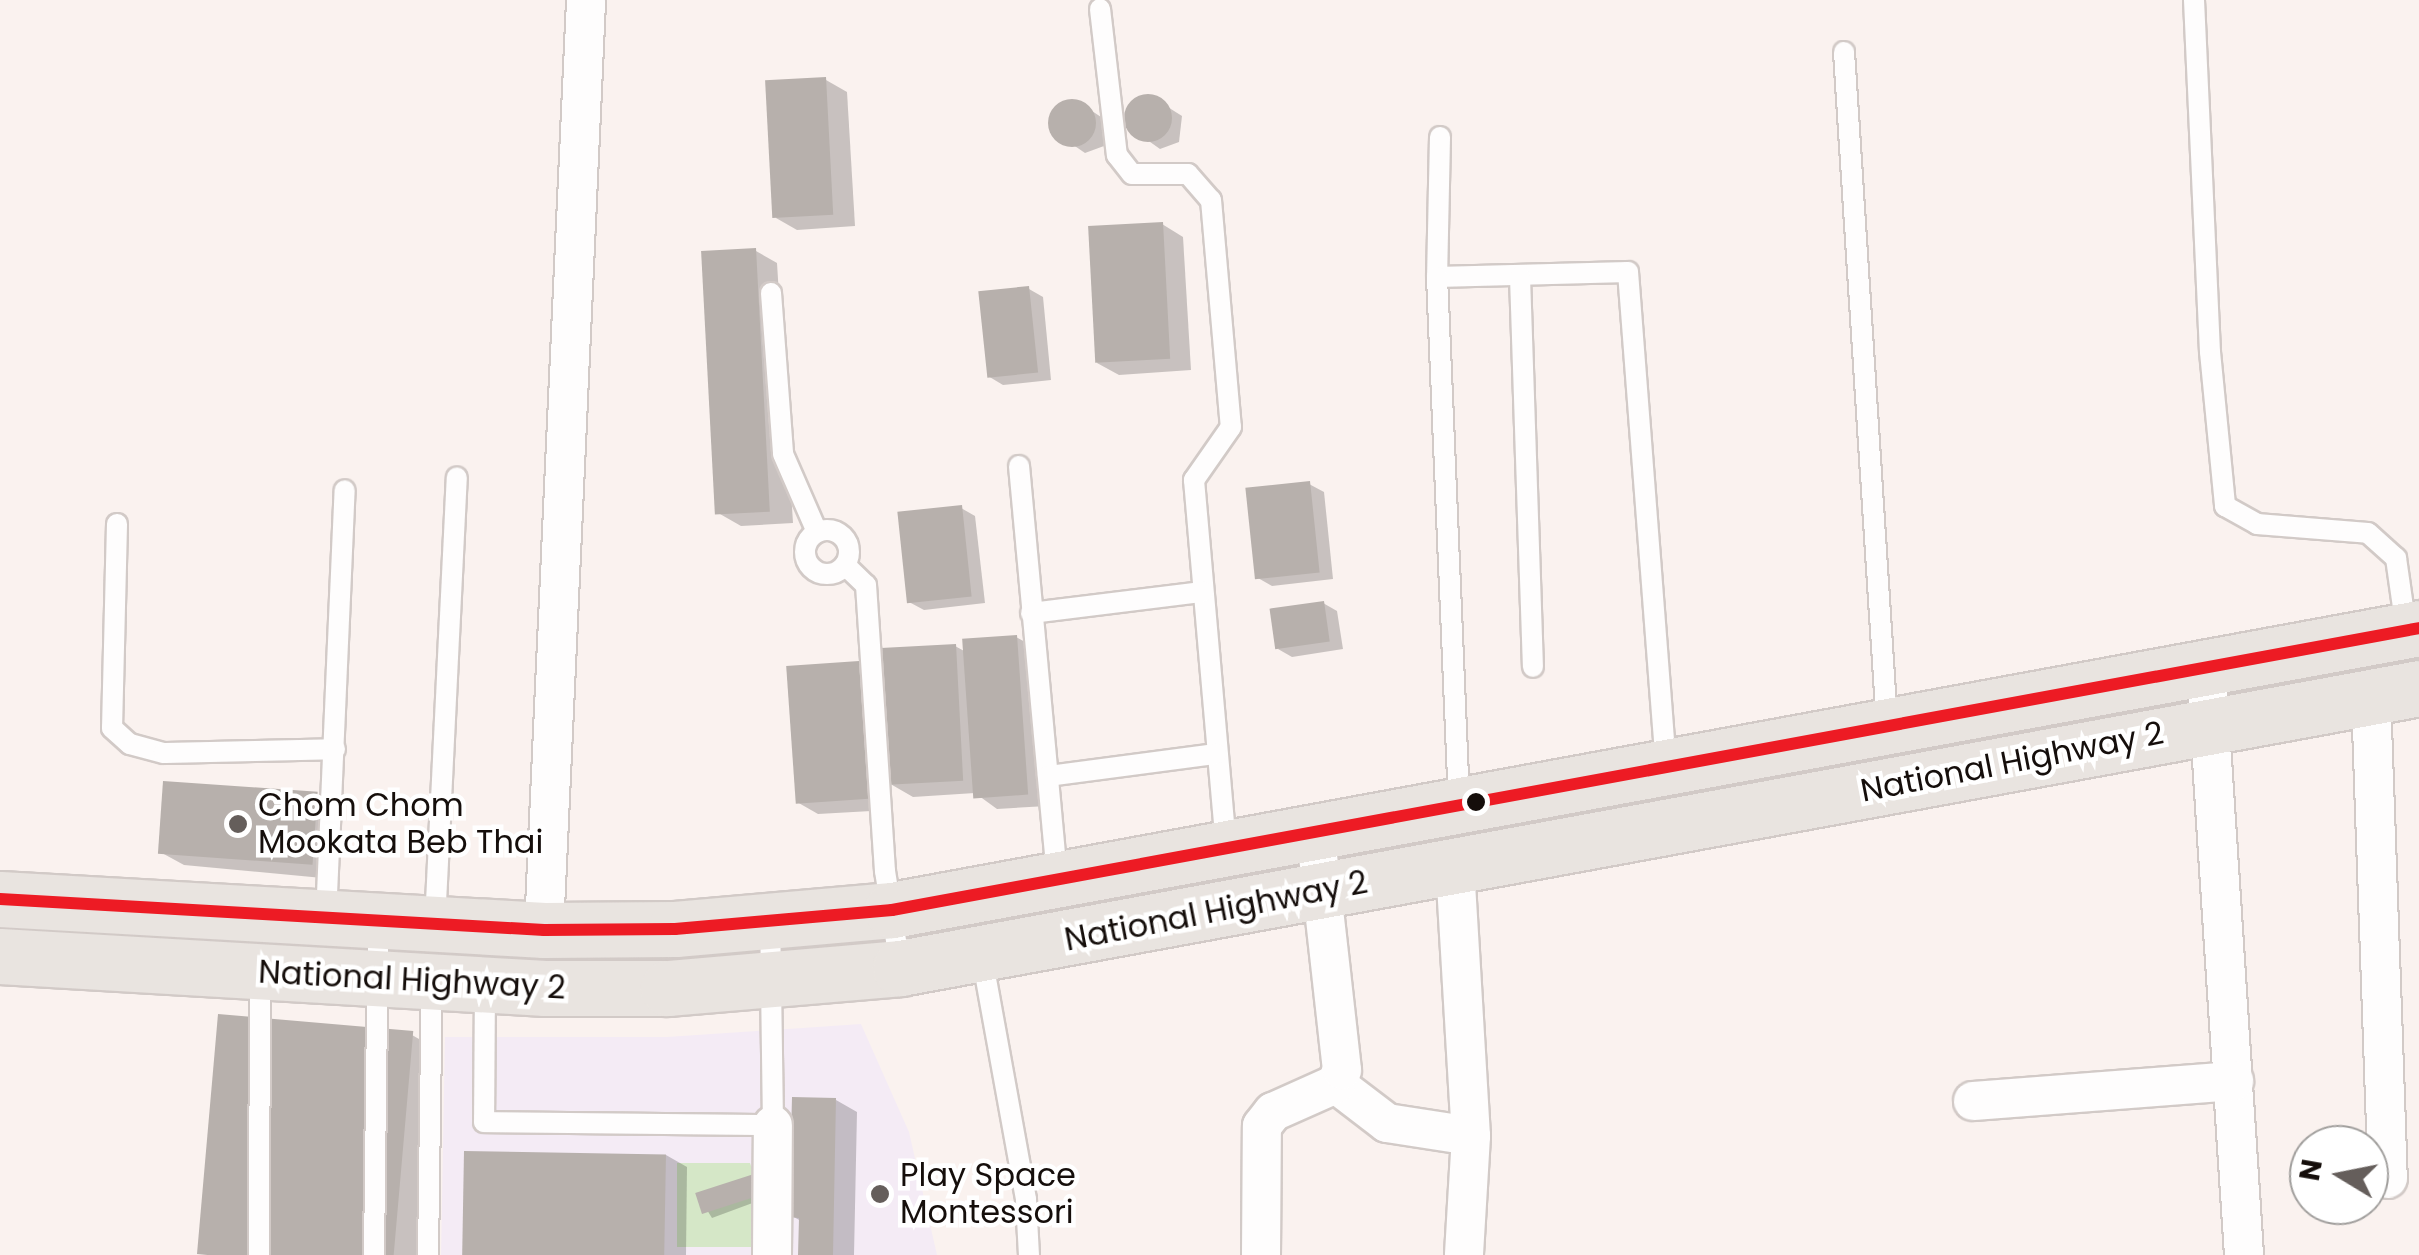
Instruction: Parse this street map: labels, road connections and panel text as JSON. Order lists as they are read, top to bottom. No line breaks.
{"streets":{"main road":["National Highway 2"]},"places":["Chom Chom Mookata Beb Thai","Play Space Montessori"],"lines":["transit line 2"],"north":"left"}
